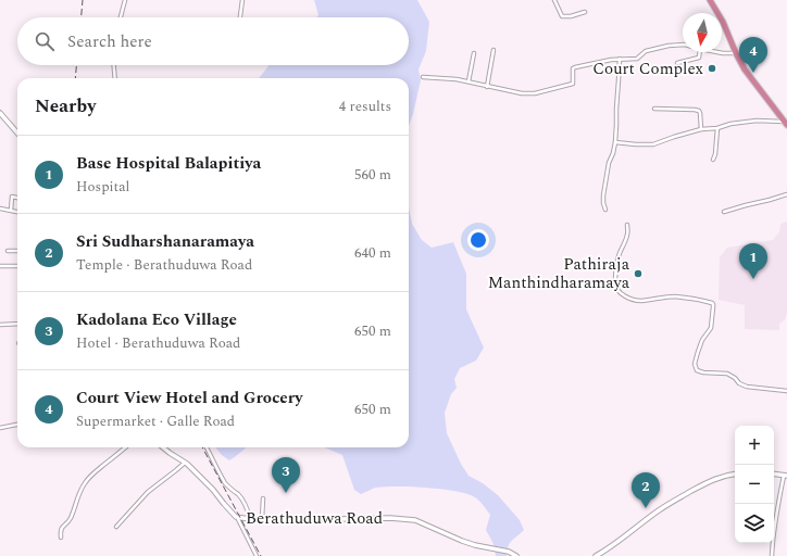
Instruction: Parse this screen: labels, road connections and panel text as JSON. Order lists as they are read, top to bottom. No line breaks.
{"streets":{"street":["Berathuduwa Road"]},"places":["Court Complex","Pathiraja Manthindharamaya"],"north":"bottom","page":{"search":"Search here","pins":["4","1","3","2"],"heading":["Nearby","4 results"],"list":[{"mark":"1","name":"Base Hospital Balapitiya","note":"Hospital","value":"560 m"},{"mark":"2","name":"Sri Sudharshanaramaya","note":"Temple · Berathuduwa Road","value":"640 m"},{"mark":"3","name":"Kadolana Eco Village","note":"Hotel · Berathuduwa Road","value":"650 m"},{"mark":"4","name":"Court View Hotel and Grocery","note":"Supermarket · Galle Road","value":"650 m"}],"map_buttons":["+","−"]}}
